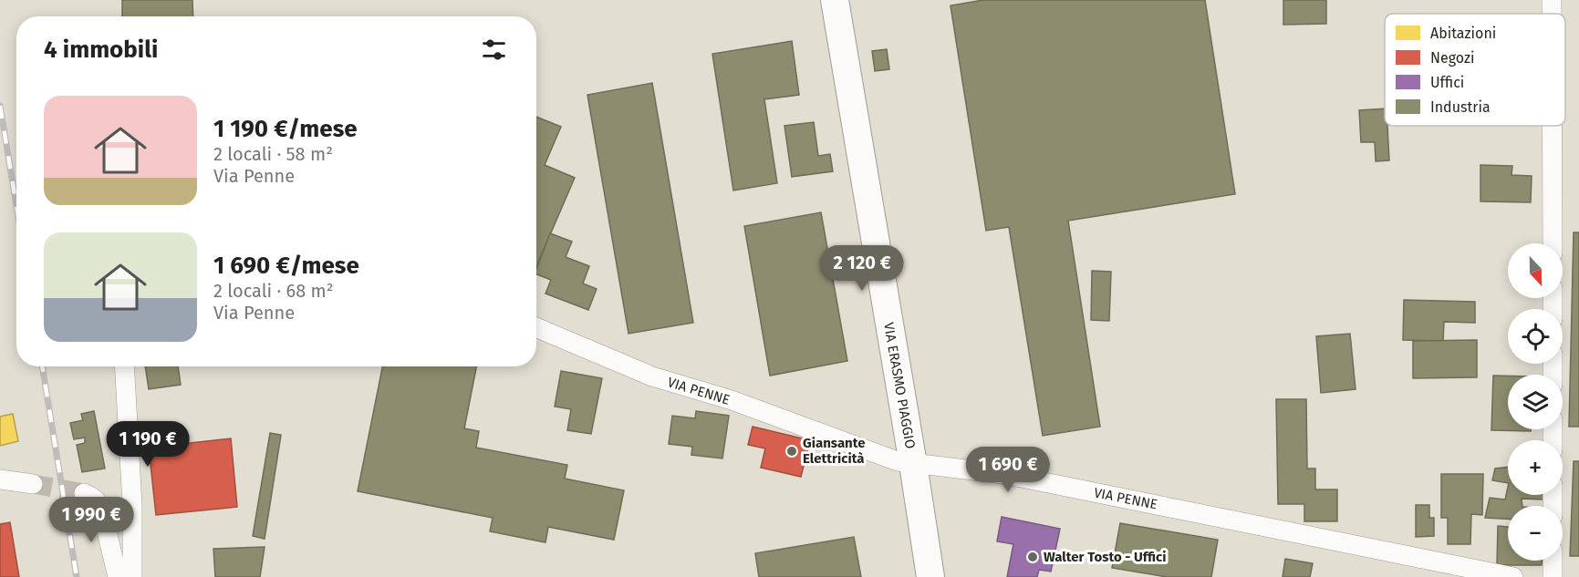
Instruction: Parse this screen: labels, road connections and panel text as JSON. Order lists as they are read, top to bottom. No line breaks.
{"streets":{"street":["VIA ERASMO PIAGGIO","VIA PENNE"]},"crossings":[["VIA ERASMO PIAGGIO","VIA PENNE"]],"places":["Giansante Elettricità","Walter Tosto - Uffici"],"legend":["Abitazioni","Negozi","Uffici","Industria"],"north":"bottom","page":{"heading":"4 immobili","list":[{"name":"1 190 €/mese","note":"2 locali · 58 m² · Via Penne"},{"name":"1 690 €/mese","note":"2 locali · 68 m² · Via Penne"}],"map_buttons":["+","−"],"price":["2 120 €","1 190 €","1 690 €","1 990 €"]}}
